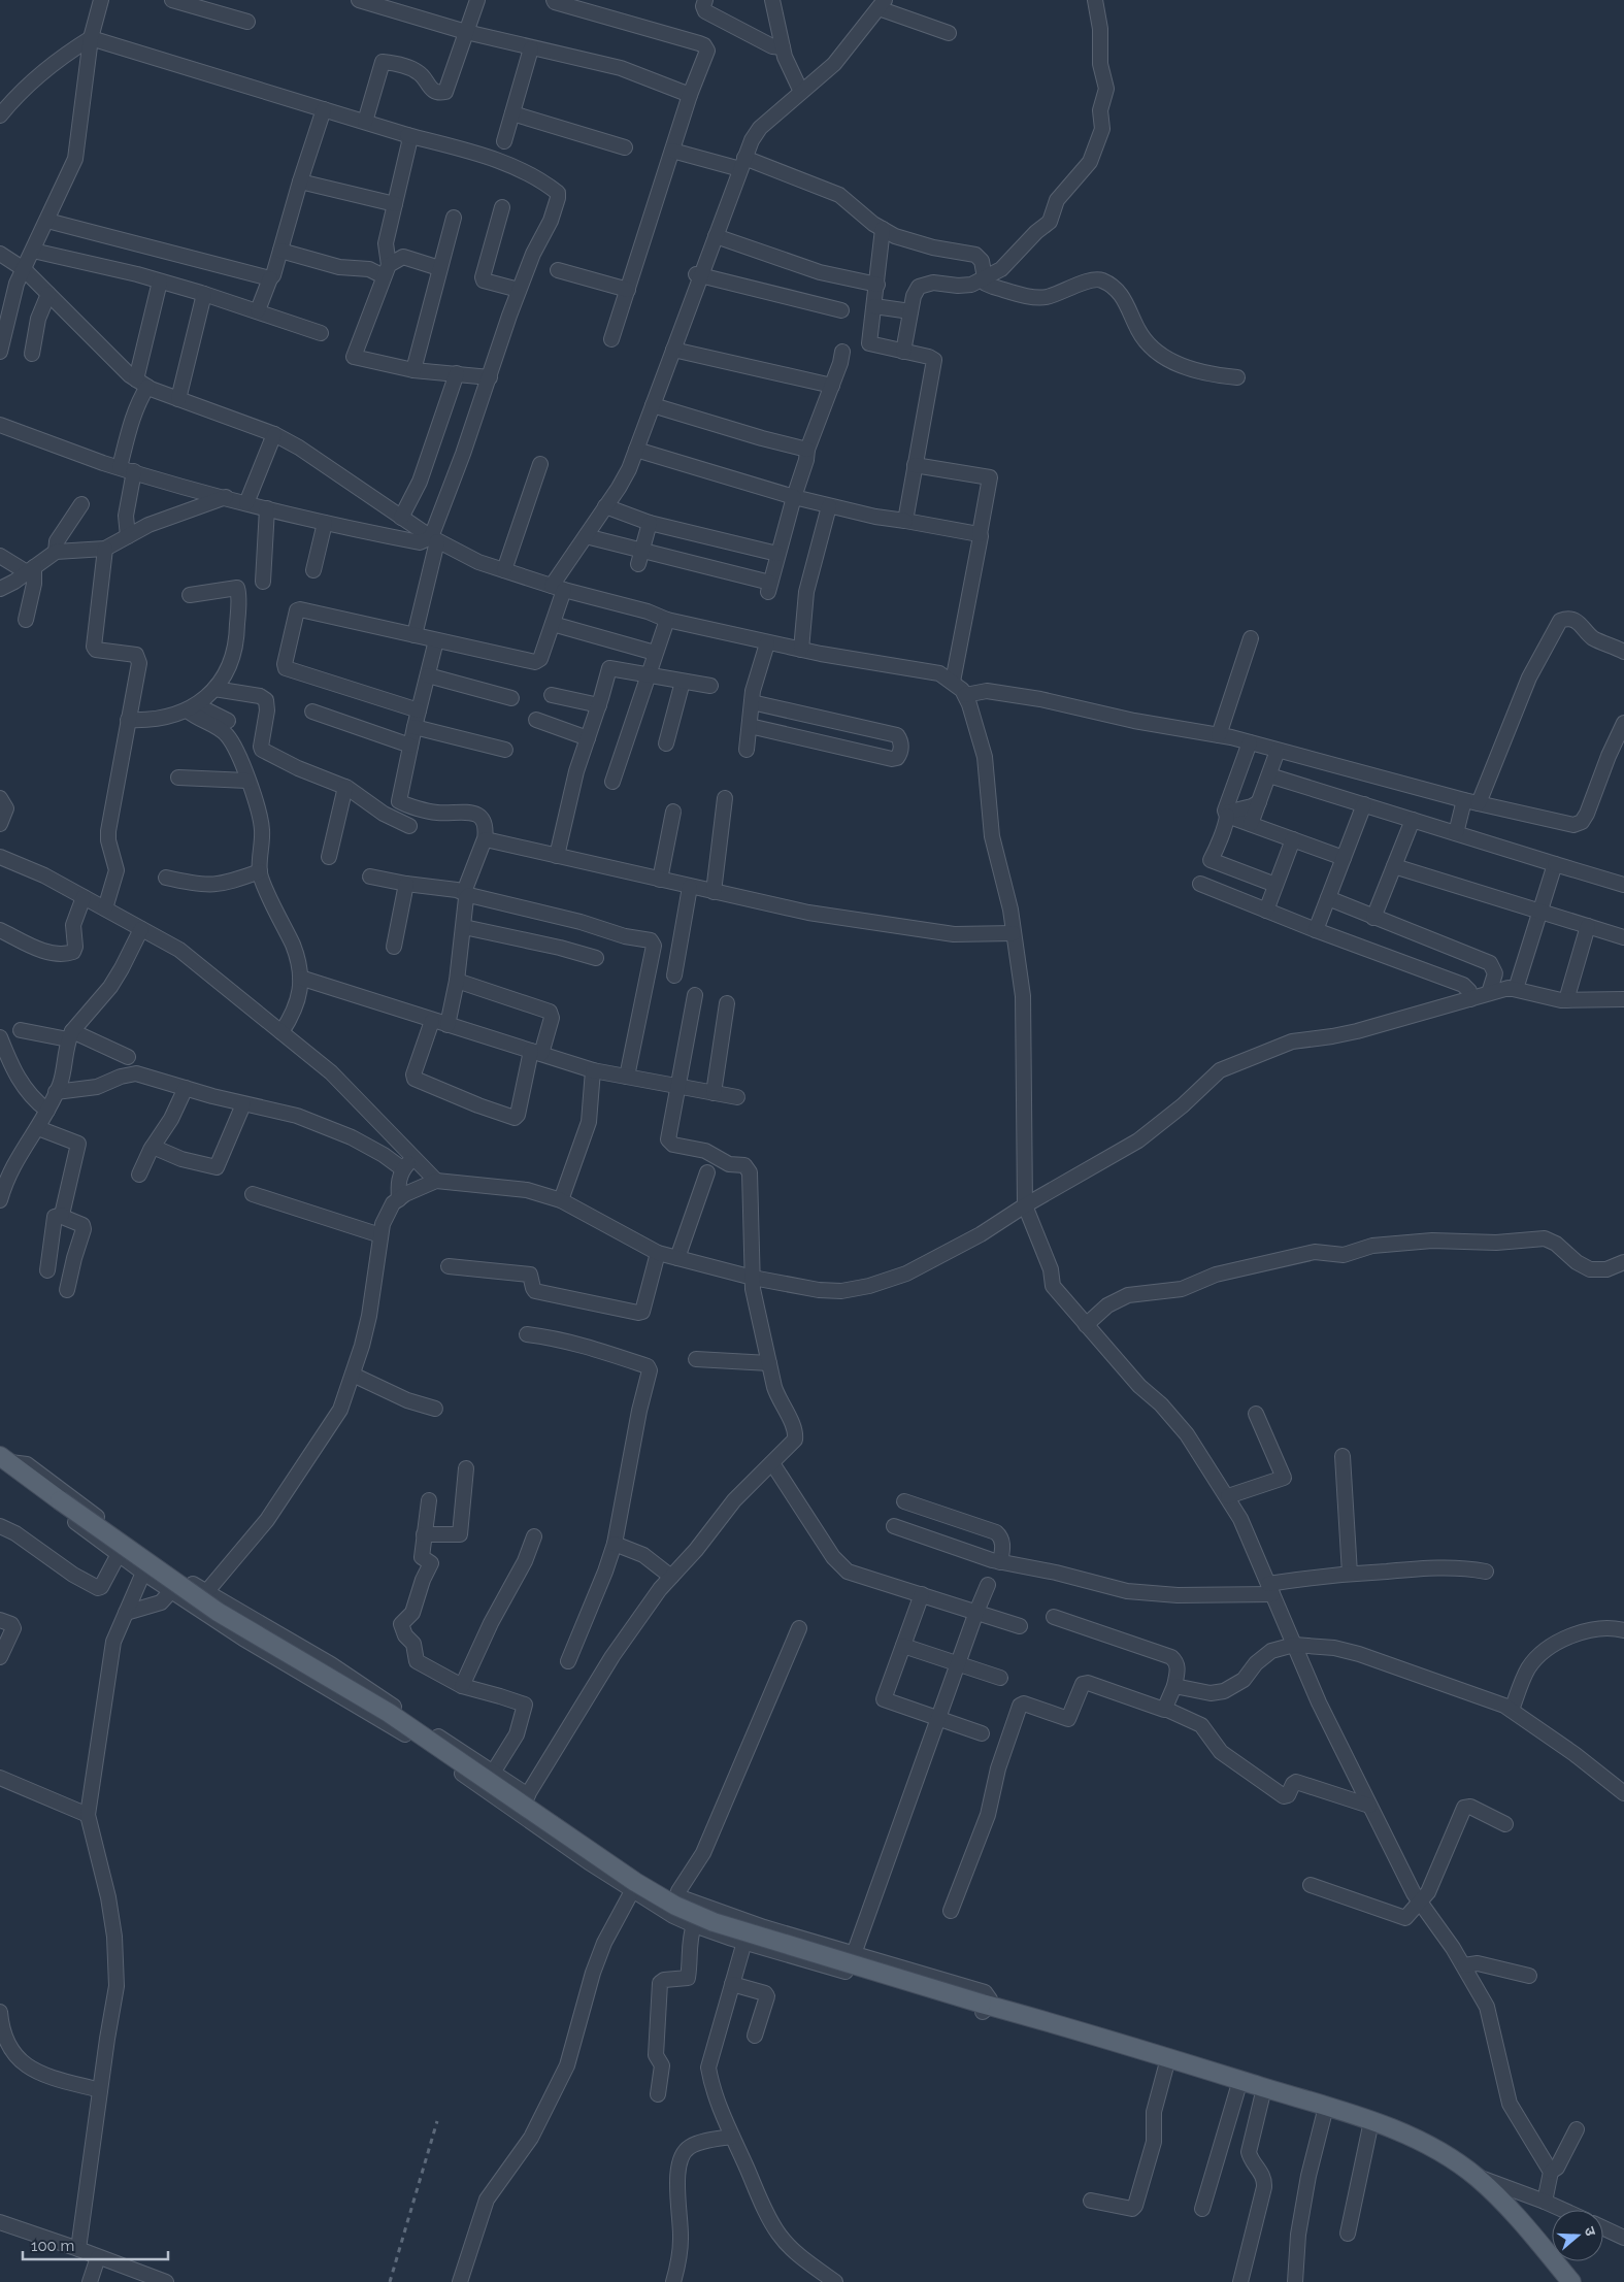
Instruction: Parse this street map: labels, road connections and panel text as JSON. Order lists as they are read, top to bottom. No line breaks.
{"scale_bar":"100 m","north":"right"}
